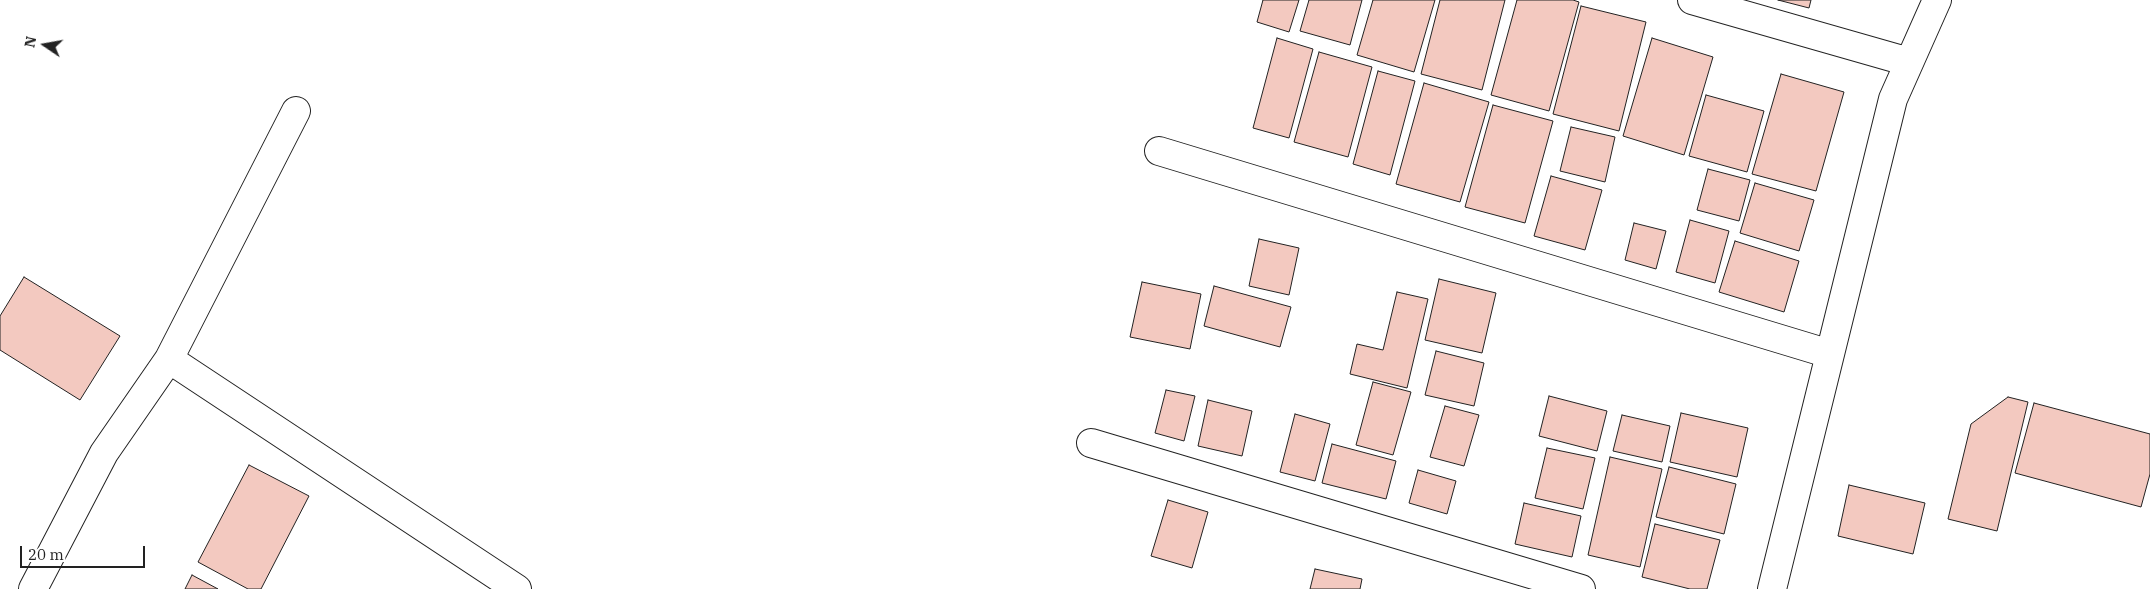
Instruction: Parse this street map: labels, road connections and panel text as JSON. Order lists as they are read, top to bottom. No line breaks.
{"scale_bar":"20 m","north":"left"}
